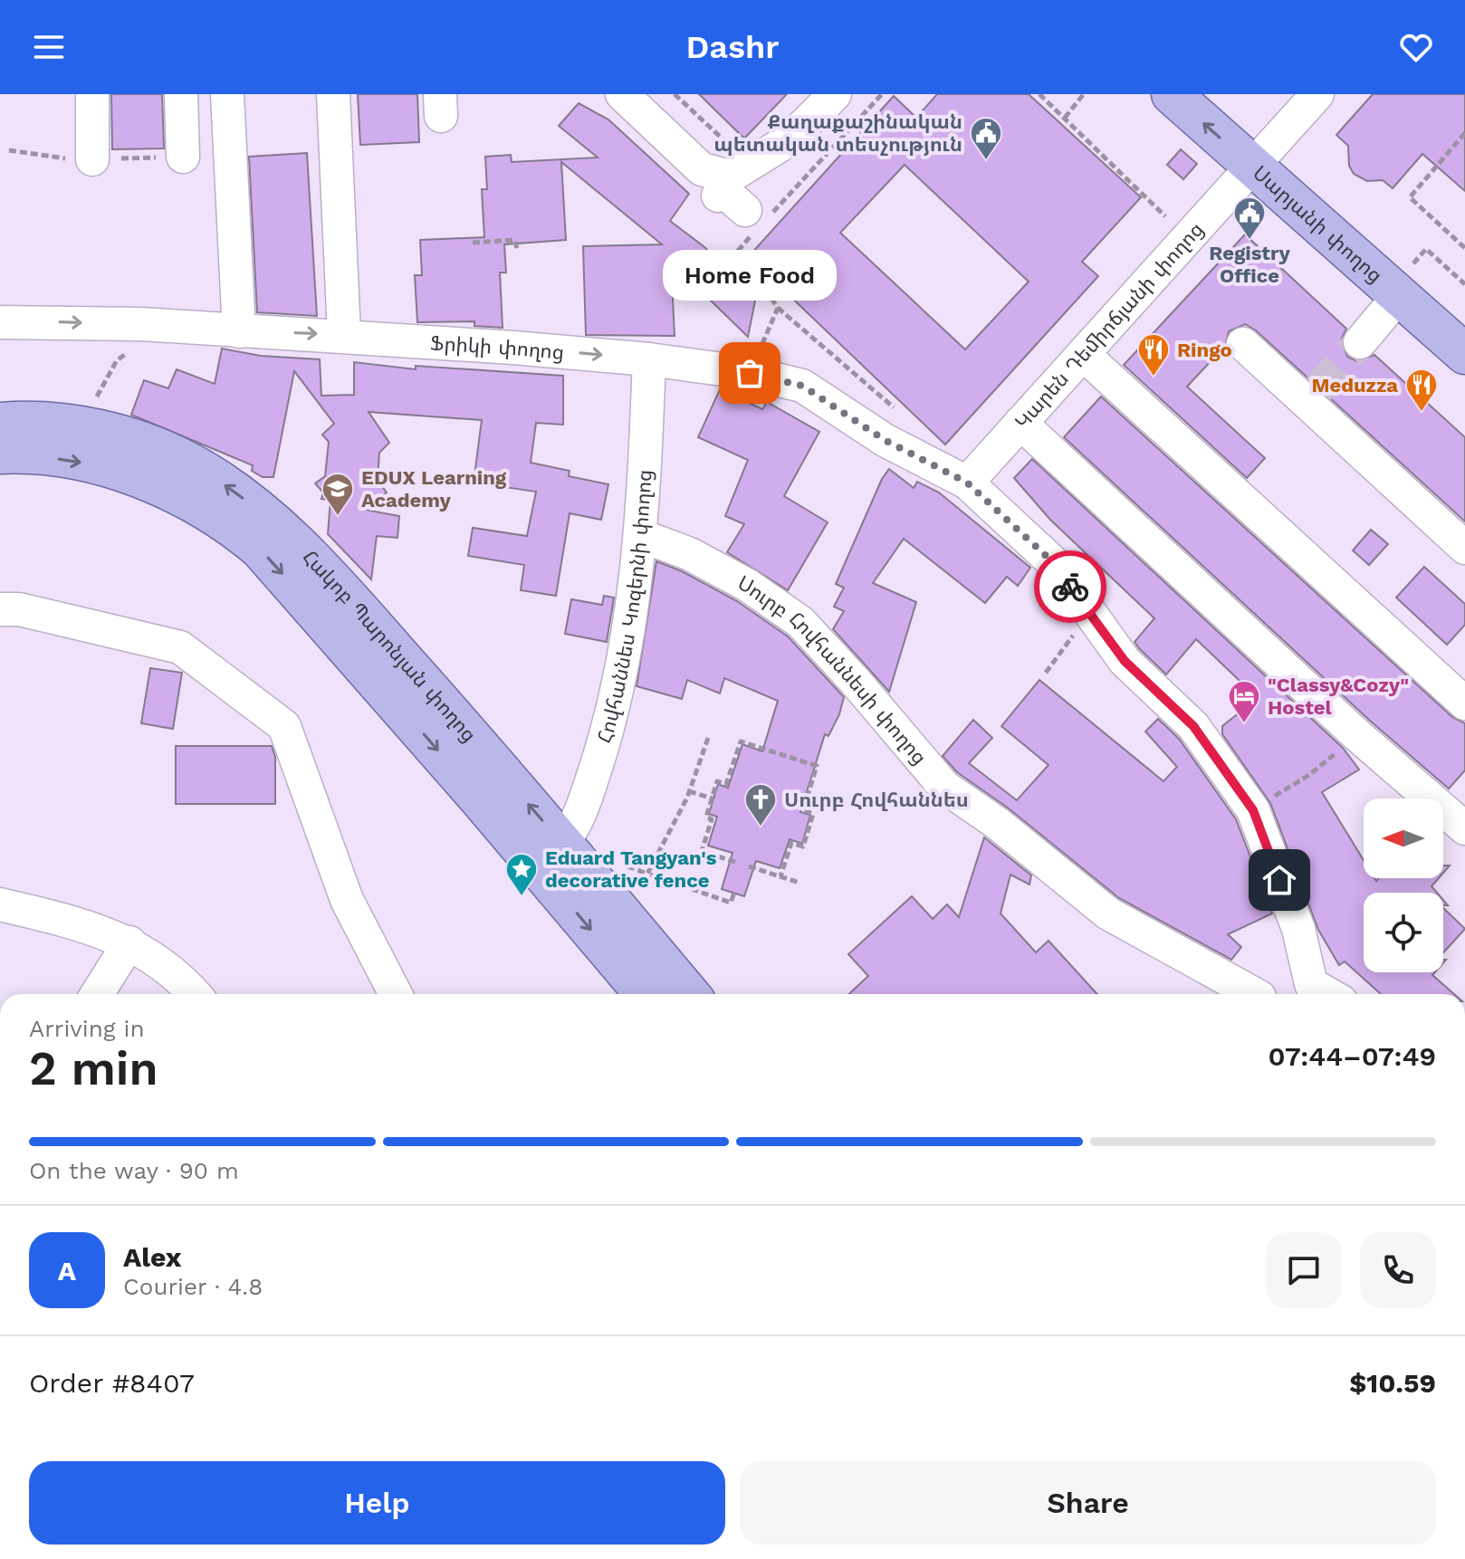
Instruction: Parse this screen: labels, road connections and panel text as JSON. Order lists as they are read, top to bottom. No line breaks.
{"streets":{"main road":["Սարյանի փողոց","Հակոբ Պարոնյան փողոց"],"street":["Կարեն Դեմիրճյանի փողոց","Ֆրիկի փողոց","Հովհաննես Կոզերնի փողոց","Սուրբ Հովհաննեսի փողոց"]},"crossings":[["Սարյանի փողոց","Կարեն Դեմիրճյանի փողոց"],["Կարեն Դեմիրճյանի փողոց","Ֆրիկի փողոց"],["Ֆրիկի փողոց","Հովհաննես Կոզերնի փողոց"],["Ֆրիկի փողոց","Սուրբ Հովհաննեսի փողոց"],["Հովհաննես Կոզերնի փողոց","Հակոբ Պարոնյան փողոց"],["Հովհաննես Կոզերնի փողոց","Սուրբ Հովհաննեսի փողոց"]],"one_way":["Ֆրիկի փողոց"],"places":{"public building":["Քաղաքաշինական պետական տեսչություն","Registry Office"],"other":["Home Food"],"restaurant":["Ringo","Meduzza"],"school or university":["EDUX Learning Academy"],"hotel":["\"Classy&Cozy\" Hostel"],"church":["Սուրբ Հովհաննես"],"place":["Eduard Tangyan's decorative fence"]},"north":"left","page":{"header":"Dashr","bubble":"Home Food","heading":["2 min","Arriving in","07:44–07:49"],"panel":["Alex","Courier · 4.8","Order #8407","$10.59"],"bar":"On the way · 90 m","round":"A","buttons":["Help","Share"]}}
